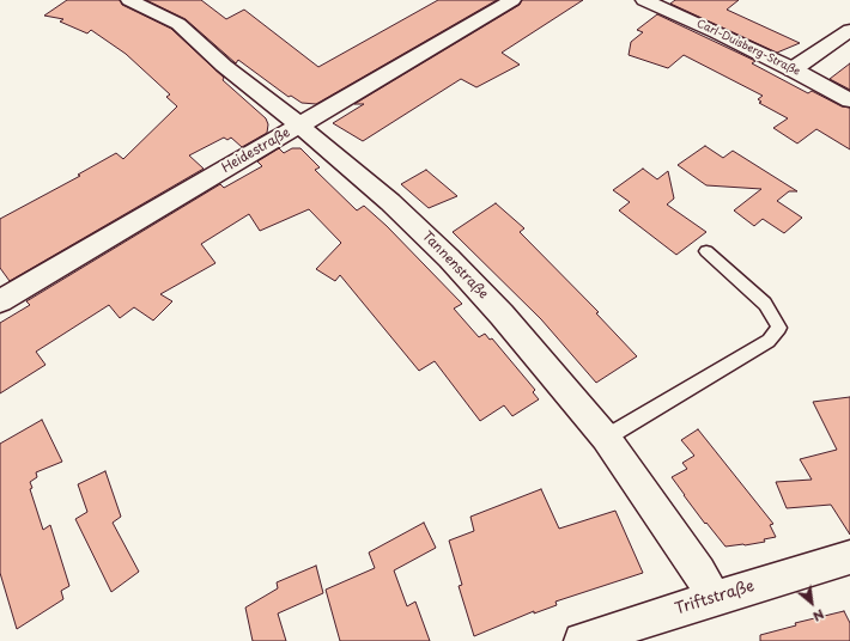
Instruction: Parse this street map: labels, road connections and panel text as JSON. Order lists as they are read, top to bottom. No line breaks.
{"streets":{"street":["Carl-Duisberg-Straße","Heidestraße","Tannenstraße","Triftstraße"]},"crossings":[["Heidestraße","Tannenstraße"],["Tannenstraße","Triftstraße"]],"north":"bottom right"}
